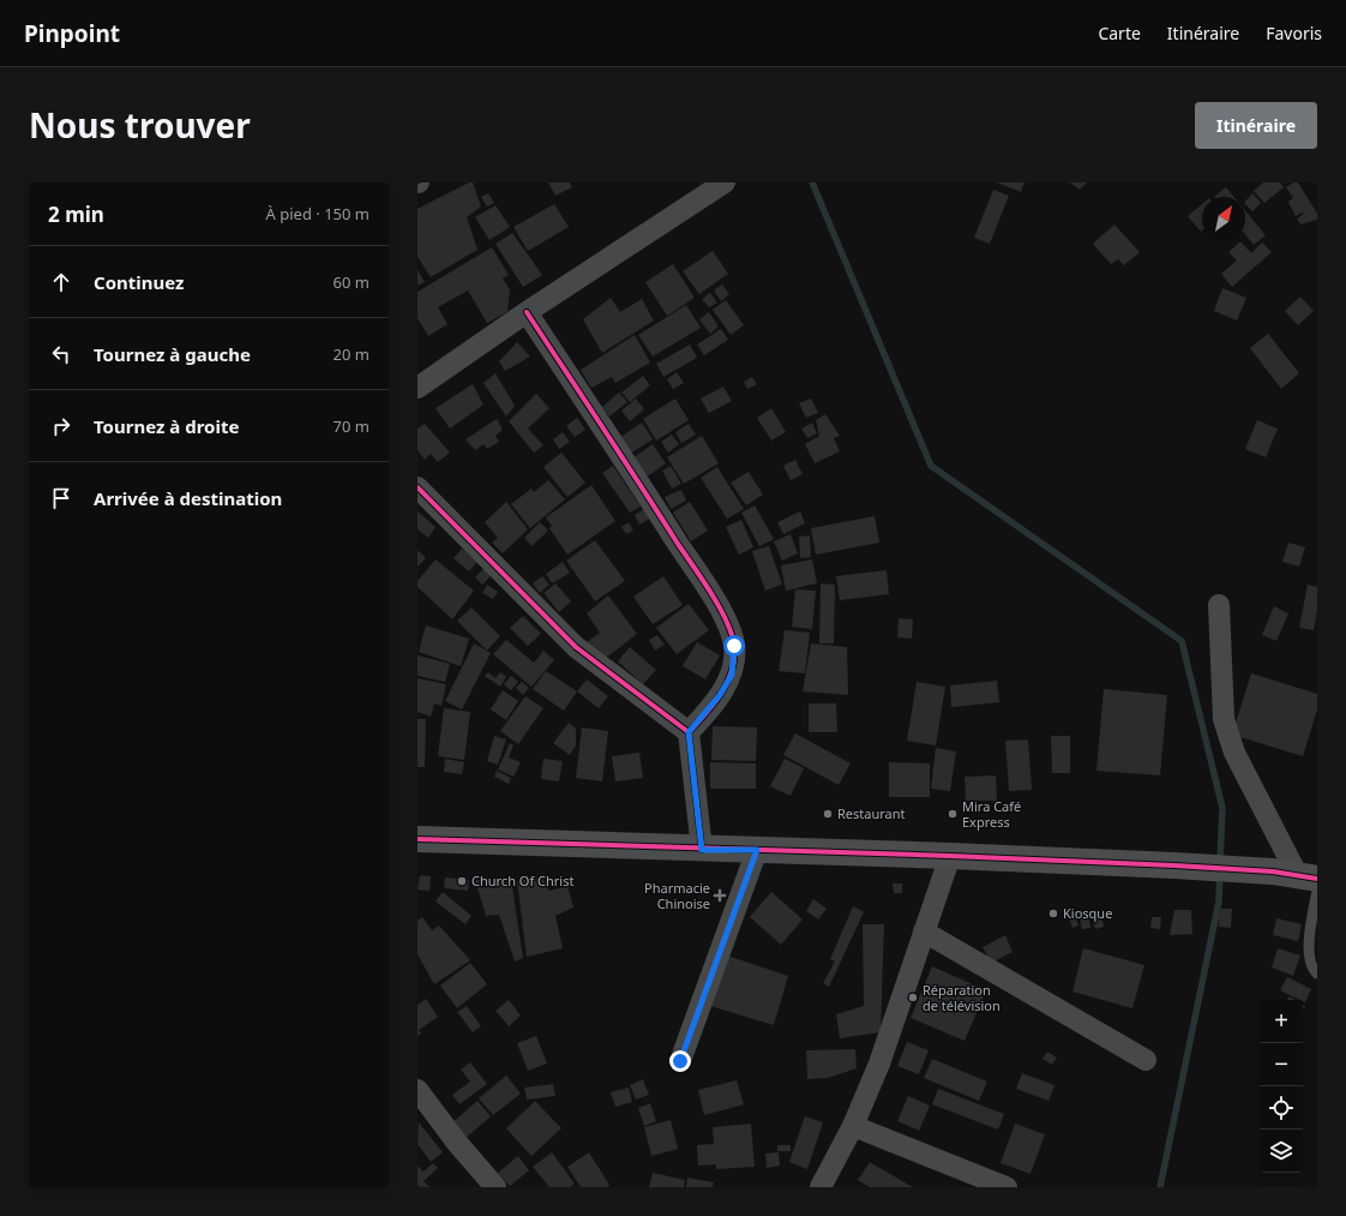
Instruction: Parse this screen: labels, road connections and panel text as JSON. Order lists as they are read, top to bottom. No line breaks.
{"places":{"other":["Restaurant","Mira Café Express","Church Of Christ","Kiosque","Réparation de télévision"],"health":["Pharmacie Chinoise"]},"north":"top right","page":{"header":"Pinpoint","nav":["Carte","Itinéraire","Favoris"],"title":"Nous trouver","buttons":"Itinéraire","heading":["2 min","À pied · 150 m"],"list":[["Continuez","60 m"],["Tournez à gauche","20 m"],["Tournez à droite","70 m"],"Arrivée à destination"],"map_buttons":["+","−"]}}
